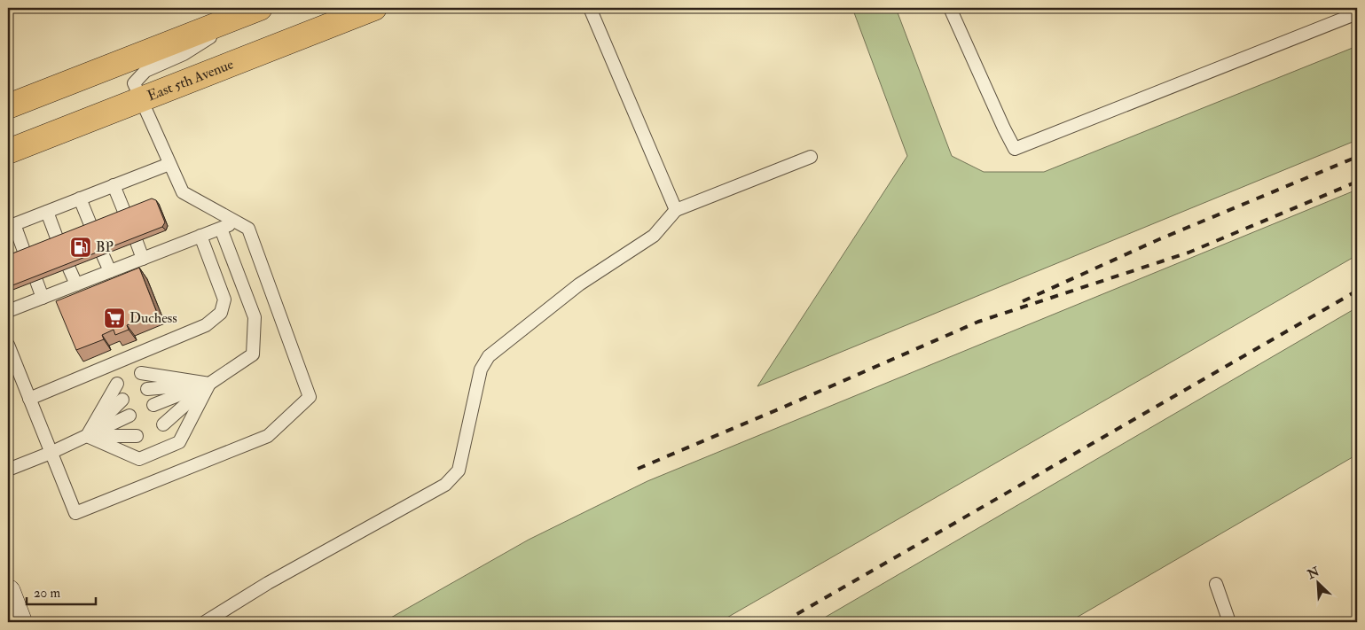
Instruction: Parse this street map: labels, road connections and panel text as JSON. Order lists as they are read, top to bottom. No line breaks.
{"streets":{"main road":["East 5th Avenue"]},"places":{"fuel station":["BP"],"supermarket":["Duchess"]},"scale_bar":"20 m","north":"top left"}
